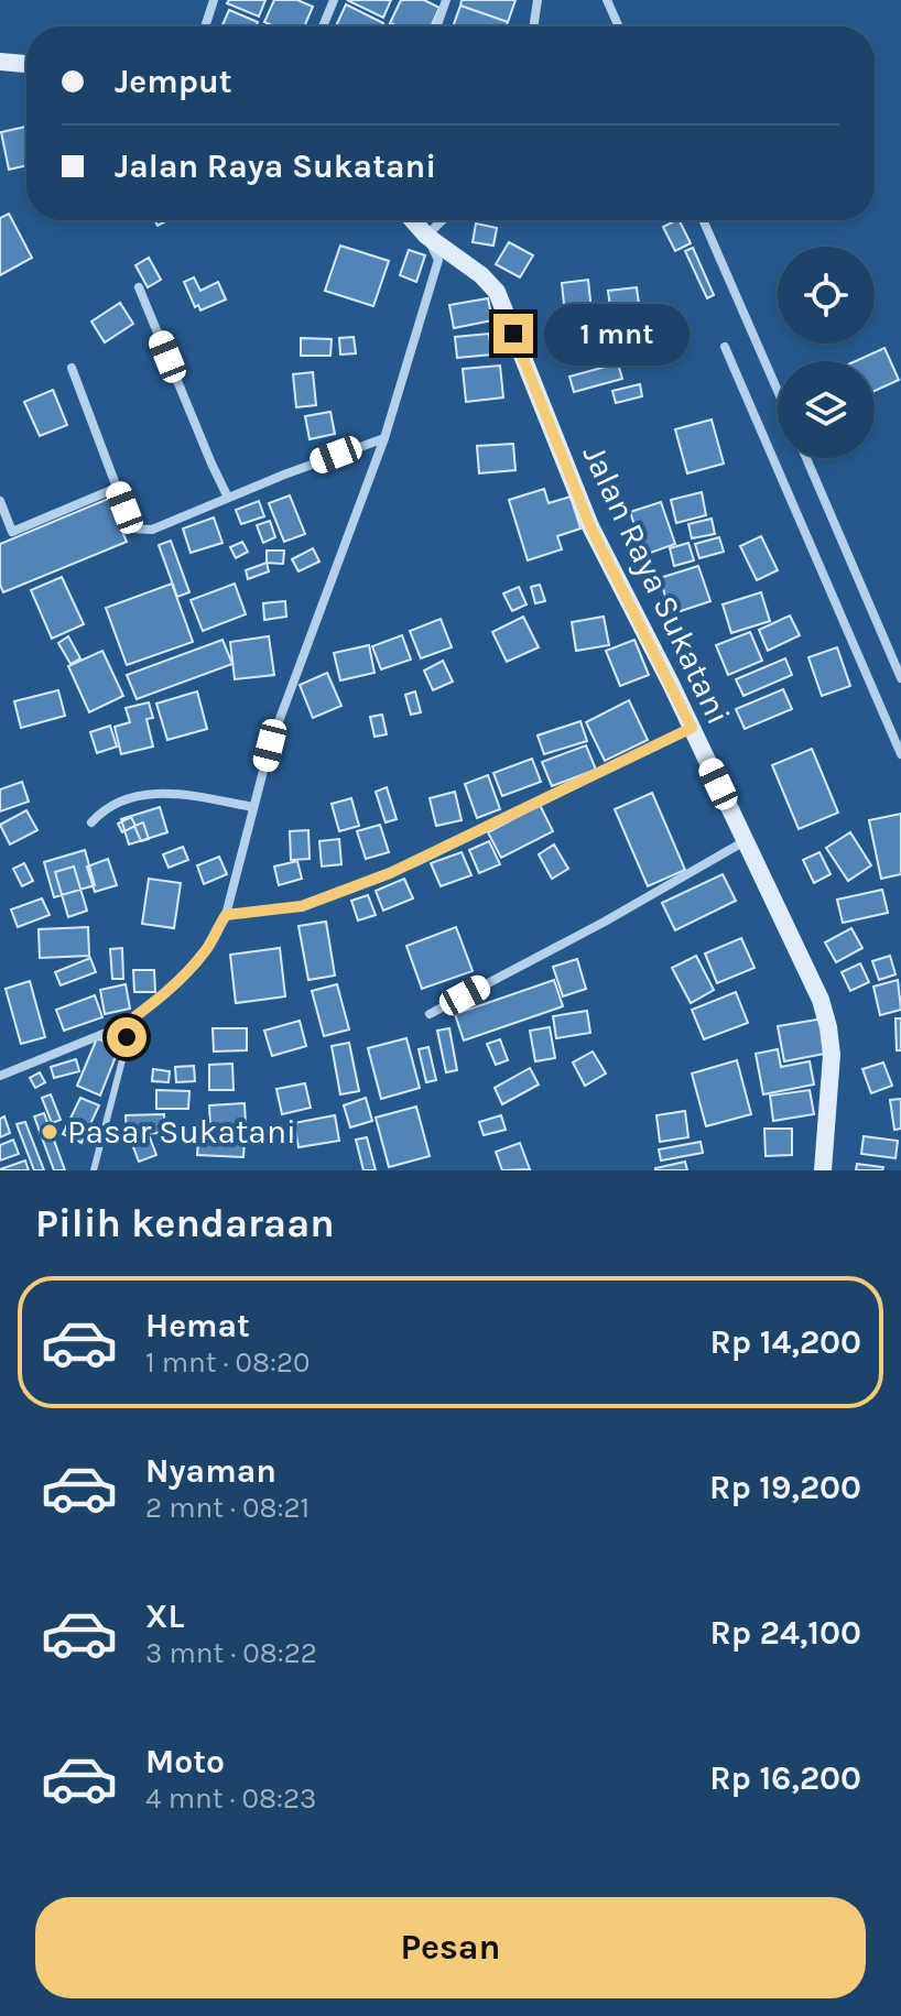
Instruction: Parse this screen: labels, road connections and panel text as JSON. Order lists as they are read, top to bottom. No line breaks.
{"streets":{"street":["Jalan Raya Sukatani"]},"places":["Pasar Sukatani"],"page":{"banner":["Jemput","Jalan Raya Sukatani"],"bubble":"1 mnt","heading":"Pilih kendaraan","list":[{"name":"Hemat","note":"1 mnt · 08:20","value":"Rp 14,200"},{"name":"Nyaman","note":"2 mnt · 08:21","value":"Rp 19,200"},{"name":"XL","note":"3 mnt · 08:22","value":"Rp 24,100"},{"name":"Moto","note":"4 mnt · 08:23","value":"Rp 16,200"}],"buttons":"Pesan"}}
